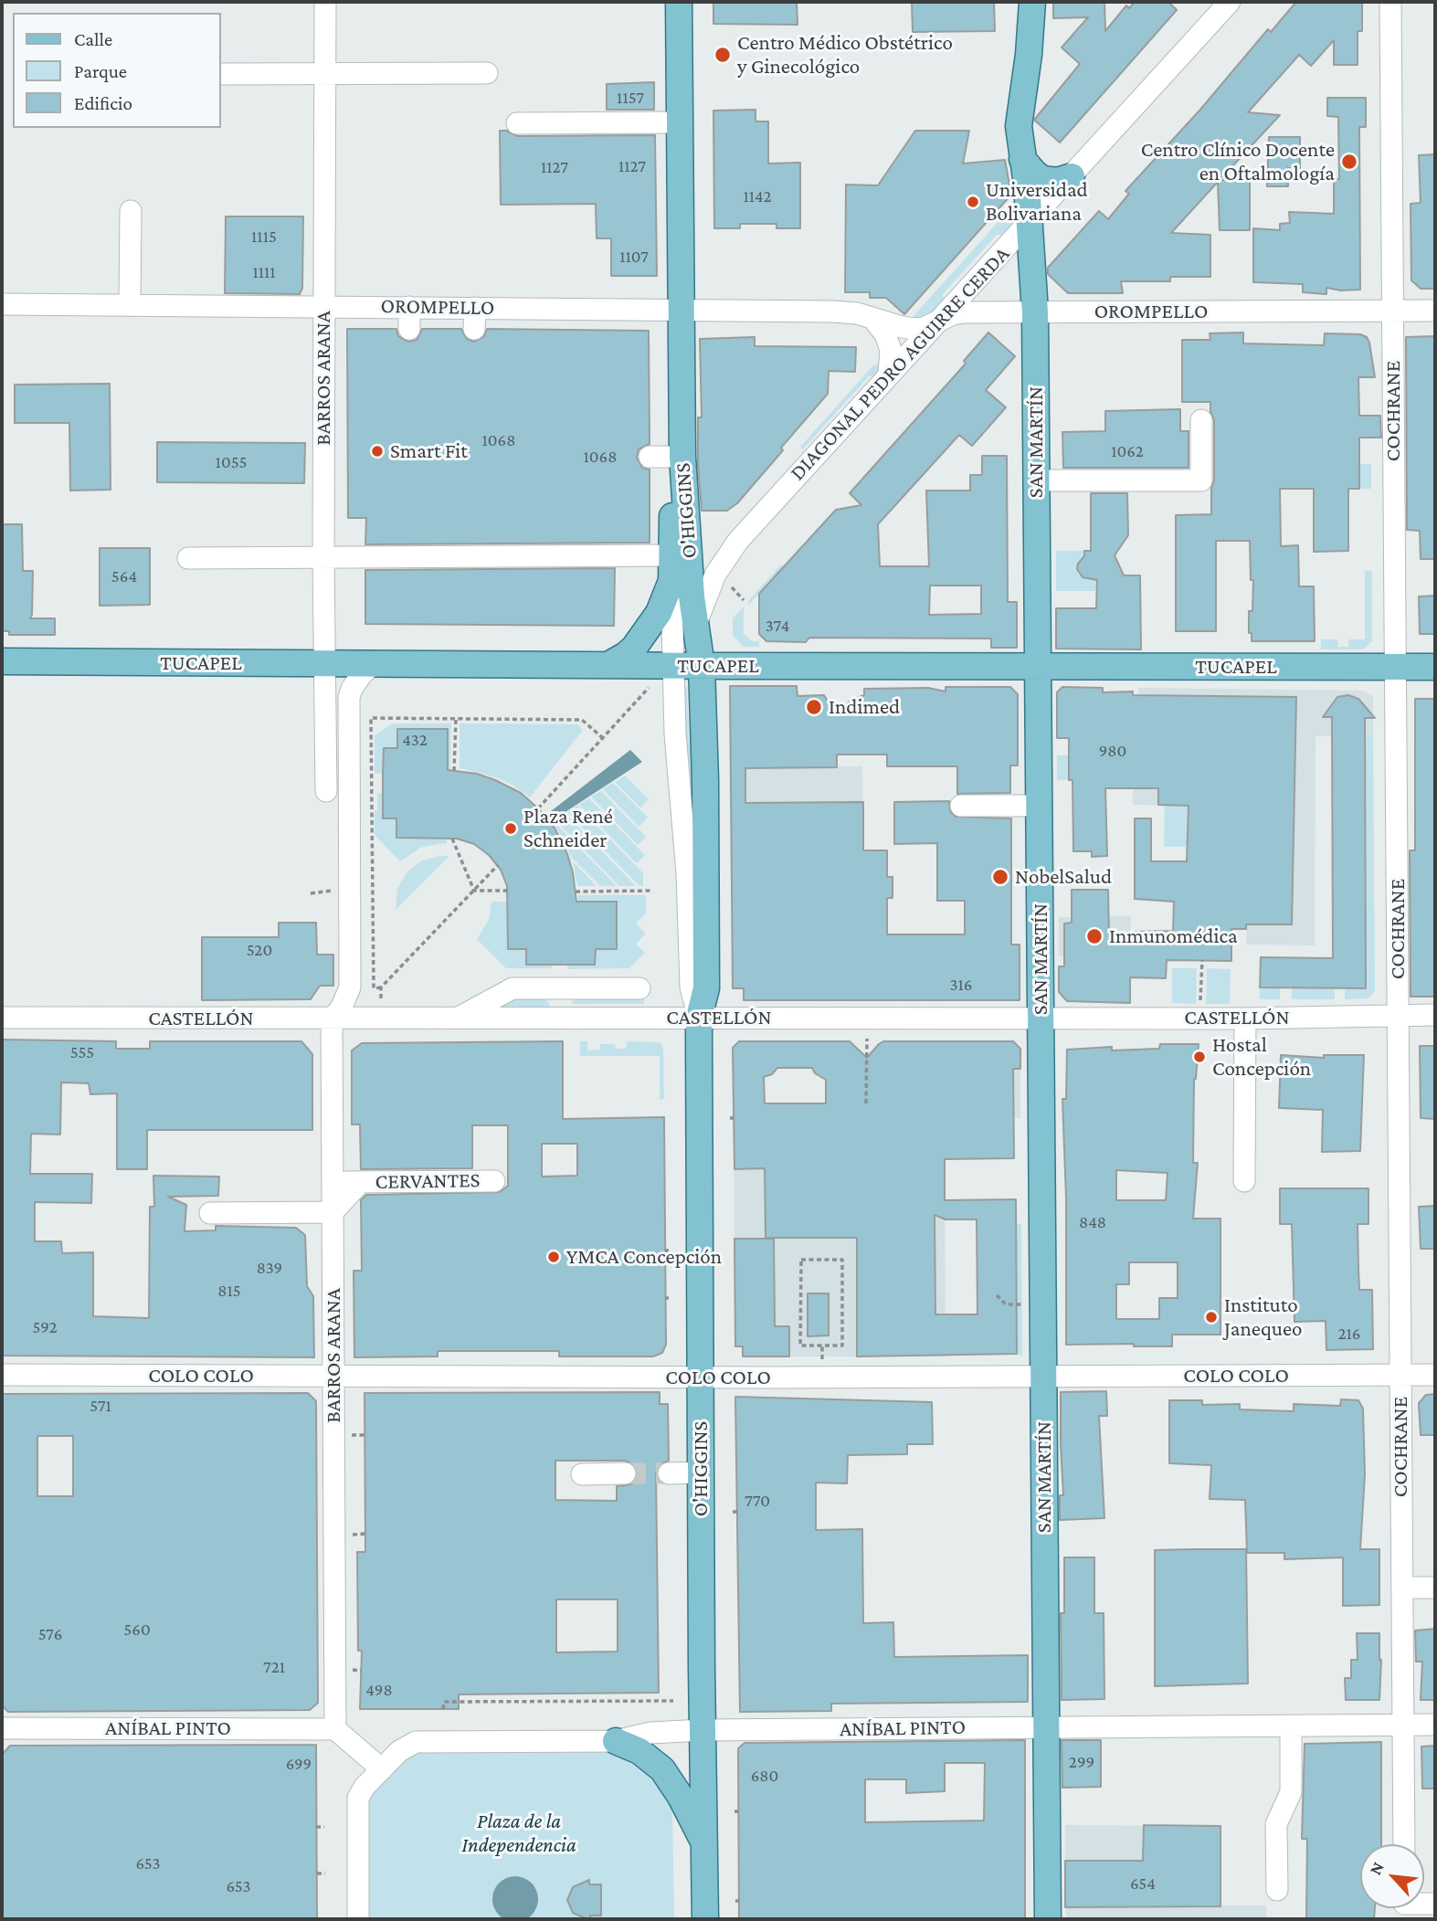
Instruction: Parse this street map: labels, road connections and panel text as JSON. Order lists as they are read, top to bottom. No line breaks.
{"streets":{"main road":["SAN MARTÍN","O'HIGGINS","TUCAPEL"],"street":["OROMPELLO","DIAGONAL PEDRO AGUIRRE CERDA","BARROS ARANA","COCHRANE","CASTELLÓN","CERVANTES","COLO COLO","ANÍBAL PINTO"]},"crossings":[["OROMPELLO","DIAGONAL PEDRO AGUIRRE CERDA"],["OROMPELLO","BARROS ARANA"],["OROMPELLO","COCHRANE"],["OROMPELLO","SAN MARTÍN"],["OROMPELLO","O'HIGGINS"],["DIAGONAL PEDRO AGUIRRE CERDA","SAN MARTÍN"],["DIAGONAL PEDRO AGUIRRE CERDA","O'HIGGINS"],["BARROS ARANA","TUCAPEL"],["BARROS ARANA","CASTELLÓN"],["BARROS ARANA","CERVANTES"],["BARROS ARANA","COLO COLO"],["BARROS ARANA","ANÍBAL PINTO"],["COCHRANE","TUCAPEL"],["COCHRANE","CASTELLÓN"],["COCHRANE","COLO COLO"],["COCHRANE","ANÍBAL PINTO"],["SAN MARTÍN","TUCAPEL"],["SAN MARTÍN","CASTELLÓN"],["SAN MARTÍN","COLO COLO"],["SAN MARTÍN","ANÍBAL PINTO"],["O'HIGGINS","TUCAPEL"],["O'HIGGINS","CASTELLÓN"],["O'HIGGINS","COLO COLO"],["O'HIGGINS","ANÍBAL PINTO"]],"parks":["Plaza de la Independencia"],"places":["Centro Médico Obstétrico y Ginecológico","Centro Clínico Docente en Oftalmología","Universidad Bolivariana","Smart Fit","Indimed","Plaza René Schneider","NobelSalud","Inmunomédica","Hostal Concepción","YMCA Concepción","Instituto Janequeo"],"house_numbers":["1157","1127","1127","1142","1115","1107","1111","1068","1062","1068","1055","564","374","432","980","520","316","555","848","839","815","592","216","571","770","560","576","721","498","299","699","680","653","654","653"],"legend":["Calle","Parque","Edificio"],"north":"top left"}
